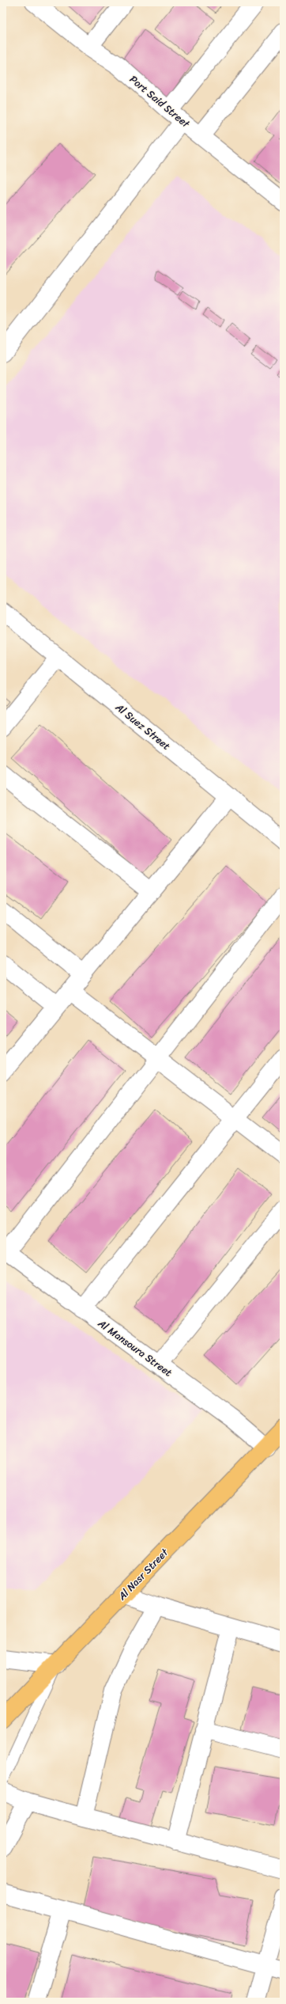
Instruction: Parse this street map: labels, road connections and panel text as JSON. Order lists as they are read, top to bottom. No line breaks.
{"streets":{"main road":["Al Nasr Street"],"street":["Port Said Street","Al Suez Street","Al Mansoura Street"]},"crossings":[["Al Mansoura Street","Al Nasr Street"]]}
